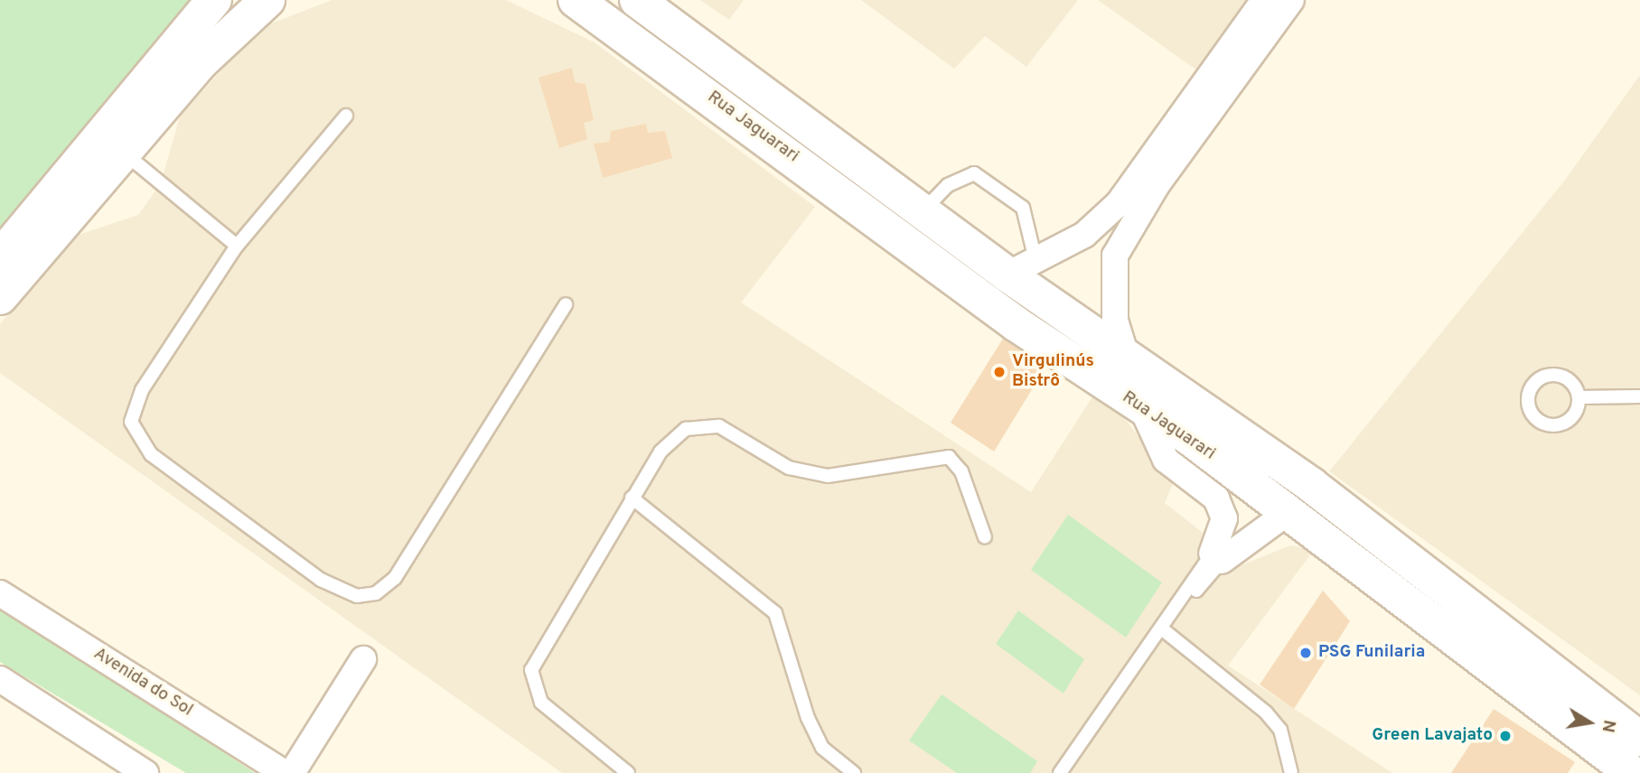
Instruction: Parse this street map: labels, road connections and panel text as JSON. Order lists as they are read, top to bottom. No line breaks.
{"streets":{"main road":["Rua Jaguarari"],"street":["Avenida do Sol"]},"places":["Virgulinu´s Bistrô","PSG Funilaria","Green Lavajato"],"north":"right"}
